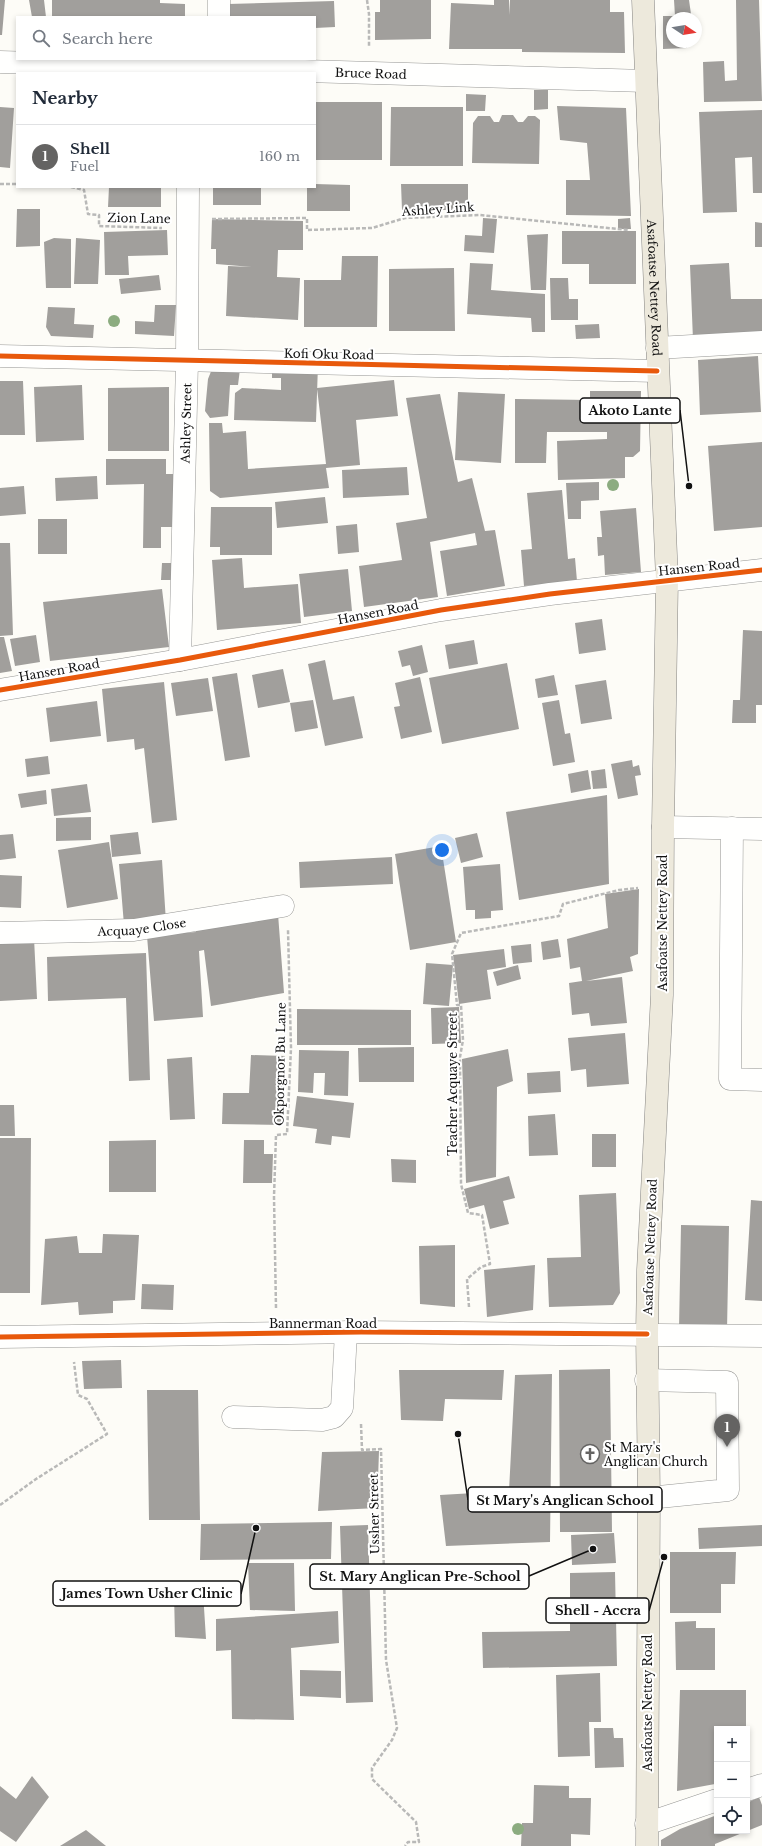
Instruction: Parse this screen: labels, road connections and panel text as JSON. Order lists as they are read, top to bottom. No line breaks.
{"streets":{"main road":["Asafoatse Nettey Road"],"street":["Bruce Road","Kofi Oku Road","Ashley Street","Hansen Road","Acquaye Close","Bannerman Road"],"path":["Ashley Link","Zion Lane","Okporgnor Bu Lane","Teacher Acquaye Street","Ussher Street"]},"crossings":[["Bruce Road","Asafoatse Nettey Road"],["Ashley Link","Zion Lane"],["Ashley Link","Asafoatse Nettey Road"],["Ashley Link","Ashley Street"],["Zion Lane","Ashley Street"],["Asafoatse Nettey Road","Kofi Oku Road"],["Asafoatse Nettey Road","Hansen Road"],["Asafoatse Nettey Road","Teacher Acquaye Street"],["Asafoatse Nettey Road","Bannerman Road"],["Kofi Oku Road","Ashley Street"],["Ashley Street","Hansen Road"],["Acquaye Close","Okporgnor Bu Lane"],["Okporgnor Bu Lane","Bannerman Road"],["Teacher Acquaye Street","Bannerman Road"]],"places":{"other":["Akoto Lante","St Mary's Anglican School","James Town Usher Clinic","St. Mary Anglican Pre-School","Shell - Accra"],"church":["St Mary's Anglican Church"]},"north":"right","page":{"search":"Search here","heading":"Nearby","list":[{"mark":"1","name":"Shell","note":"Fuel","value":"160 m"}],"pins":"1","map_buttons":["+","−"]}}
